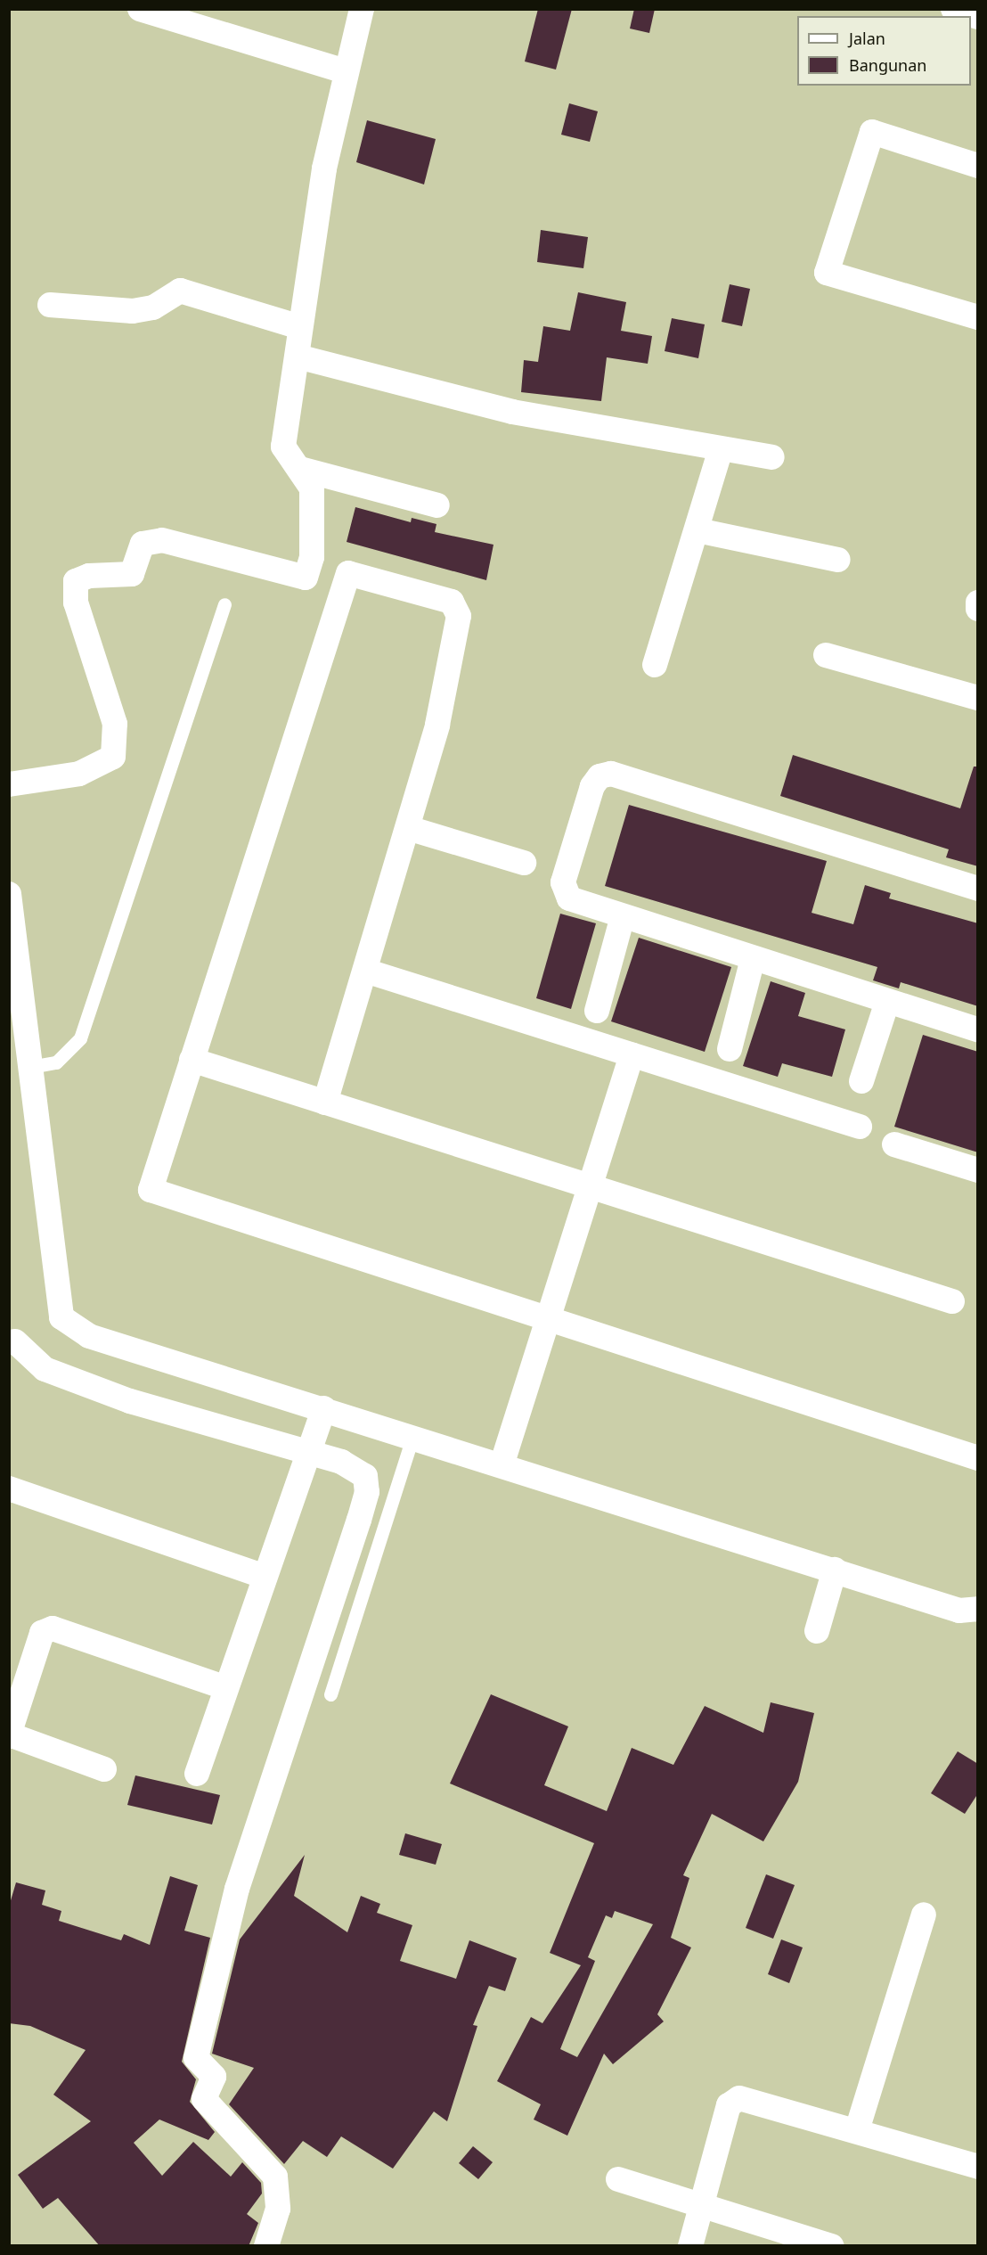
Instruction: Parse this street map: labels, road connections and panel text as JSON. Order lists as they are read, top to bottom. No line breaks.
{"legend":["Jalan","Bangunan"]}
